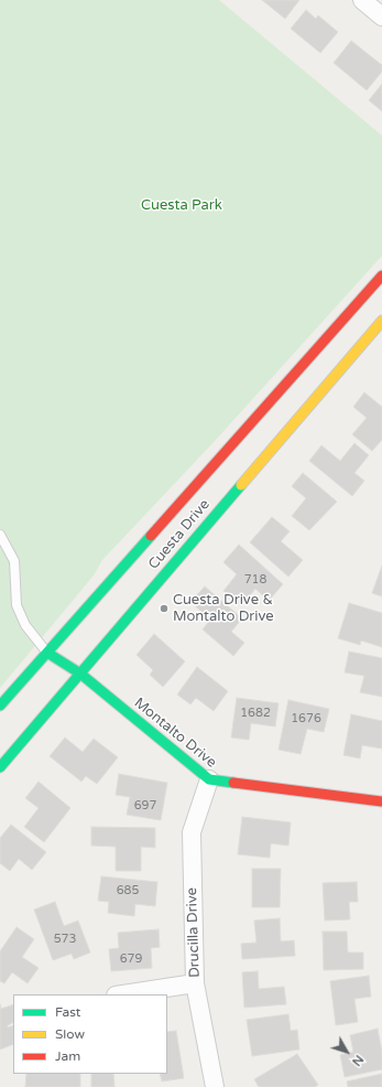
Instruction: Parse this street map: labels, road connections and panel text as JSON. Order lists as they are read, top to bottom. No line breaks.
{"streets":{"main road":["Cuesta Drive","Montalto Drive"],"street":["Drucilla Drive"]},"crossings":[["Cuesta Drive","Montalto Drive"],["Montalto Drive","Drucilla Drive"]],"parks":["Cuesta Park"],"places":["Cuesta Drive & Montalto Drive"],"house_numbers":["718","1682","1676","697","685","573","679"],"legend":["Fast","Slow","Jam"],"north":"bottom right"}
